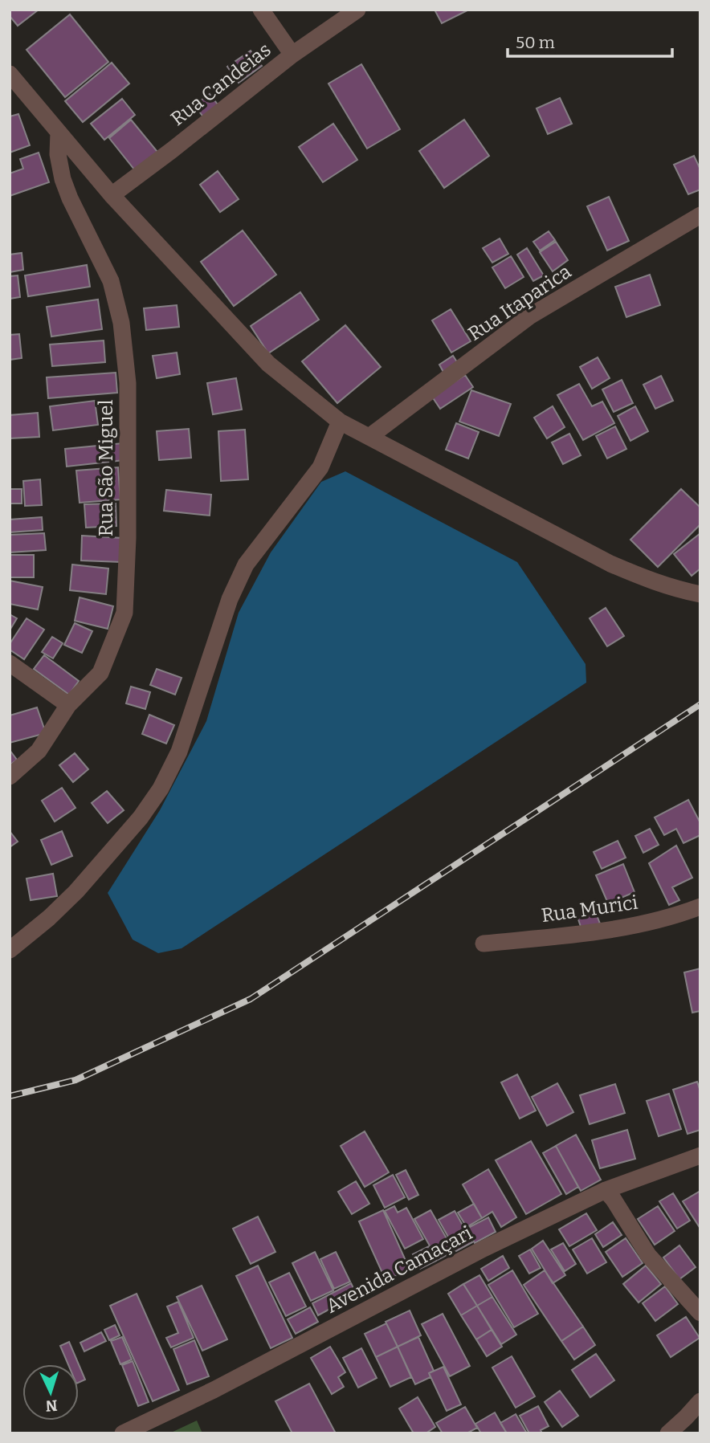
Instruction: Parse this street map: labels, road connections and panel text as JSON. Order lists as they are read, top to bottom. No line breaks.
{"streets":{"street":["Rua Candeias","Rua Itaparica","Rua São Miguel","Rua Murici","Avenida Camaçari"]},"scale_bar":"50 m","north":"bottom"}
